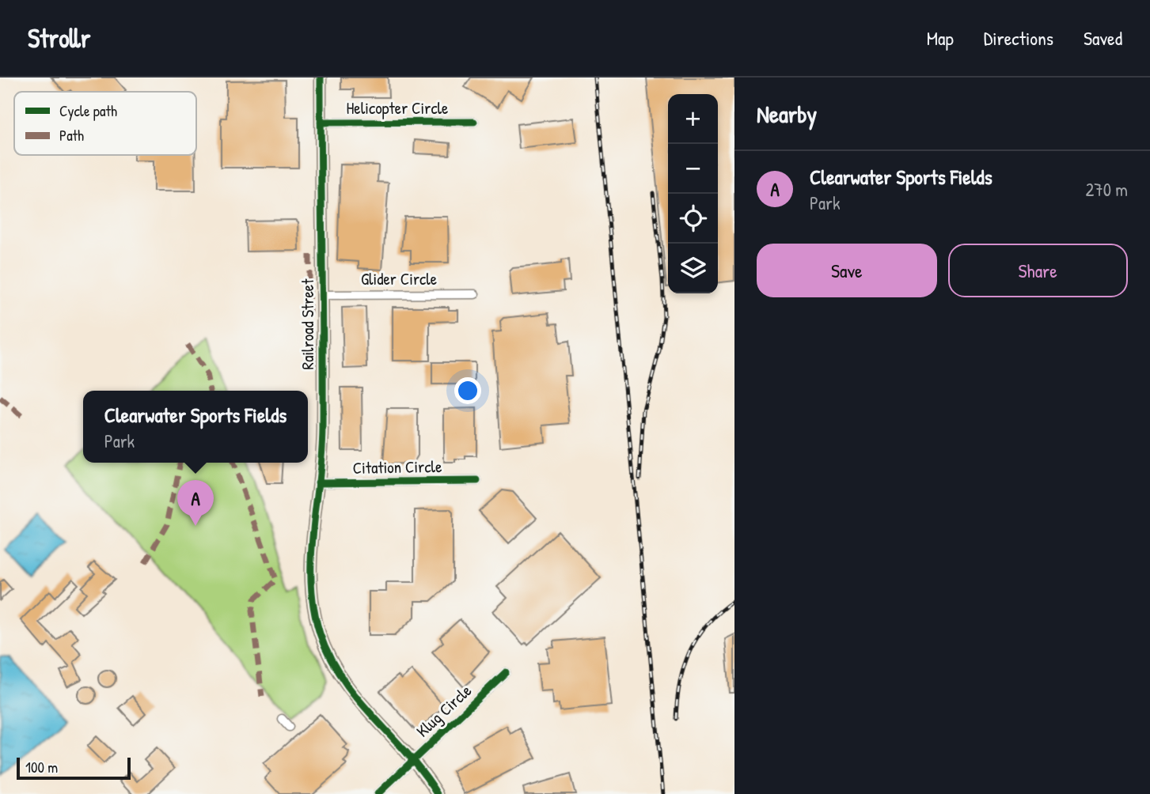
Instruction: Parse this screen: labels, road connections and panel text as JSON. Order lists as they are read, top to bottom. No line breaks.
{"streets":{"main road":["Railroad Street"],"street":["Helicopter Circle","Glider Circle","Citation Circle","Klug Circle"]},"crossings":[["Helicopter Circle","Railroad Street"],["Glider Circle","Railroad Street"],["Railroad Street","Citation Circle"],["Railroad Street","Klug Circle"]],"legend":["Cycle path","Path"],"scale_bar":"100 m","page":{"header":"Strollr","nav":["Map","Directions","Saved"],"heading":"Nearby","map_buttons":["+","−"],"list":[{"mark":"A","name":"Clearwater Sports Fields","note":"Park","value":"270 m"}],"buttons":["Save","Share"],"popup":["Clearwater Sports Fields","Park"],"pins":"A","scale":"100 m"}}
